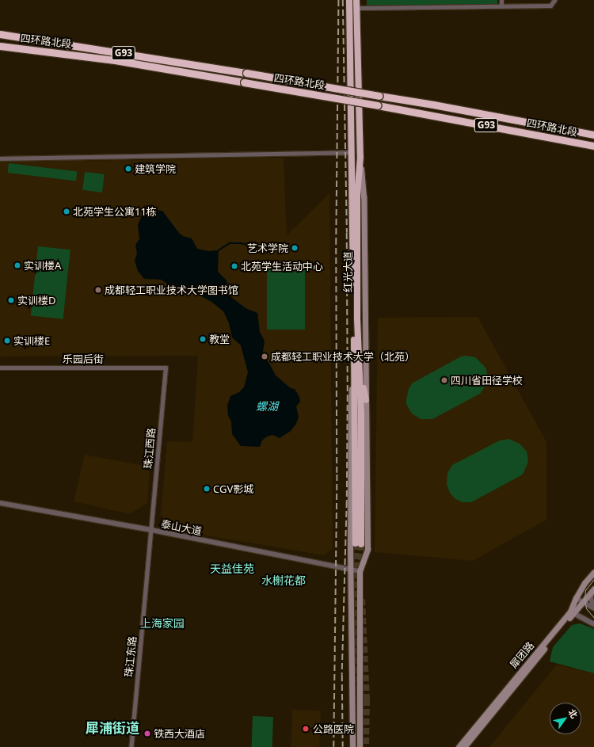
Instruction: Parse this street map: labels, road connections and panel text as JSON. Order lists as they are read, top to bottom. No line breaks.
{"streets":{"highway":["四环路北段","G93","红光大道"],"main road":["犀团路"],"street":["乐园后街","珠江西路","泰山大道","珠江东路"]},"crossings":[["乐园后街","珠江西路"],["珠江西路","泰山大道"],["珠江西路","珠江东路"],["泰山大道","珠江东路"]],"districts":["天益佳苑","水榭花都","上海家园","犀浦街道"],"water":["螺湖"],"places":["建筑学院","北苑学生公寓11栋","艺术学院","实训楼A","北苑学生活动中心","成都轻工职业技术大学图书馆","实训楼D","教堂","实训楼E","成都轻工职业技术大学（北苑）","四川省田径学校","CGV影城","公路医院","铁西大酒店"],"north":"top right"}
